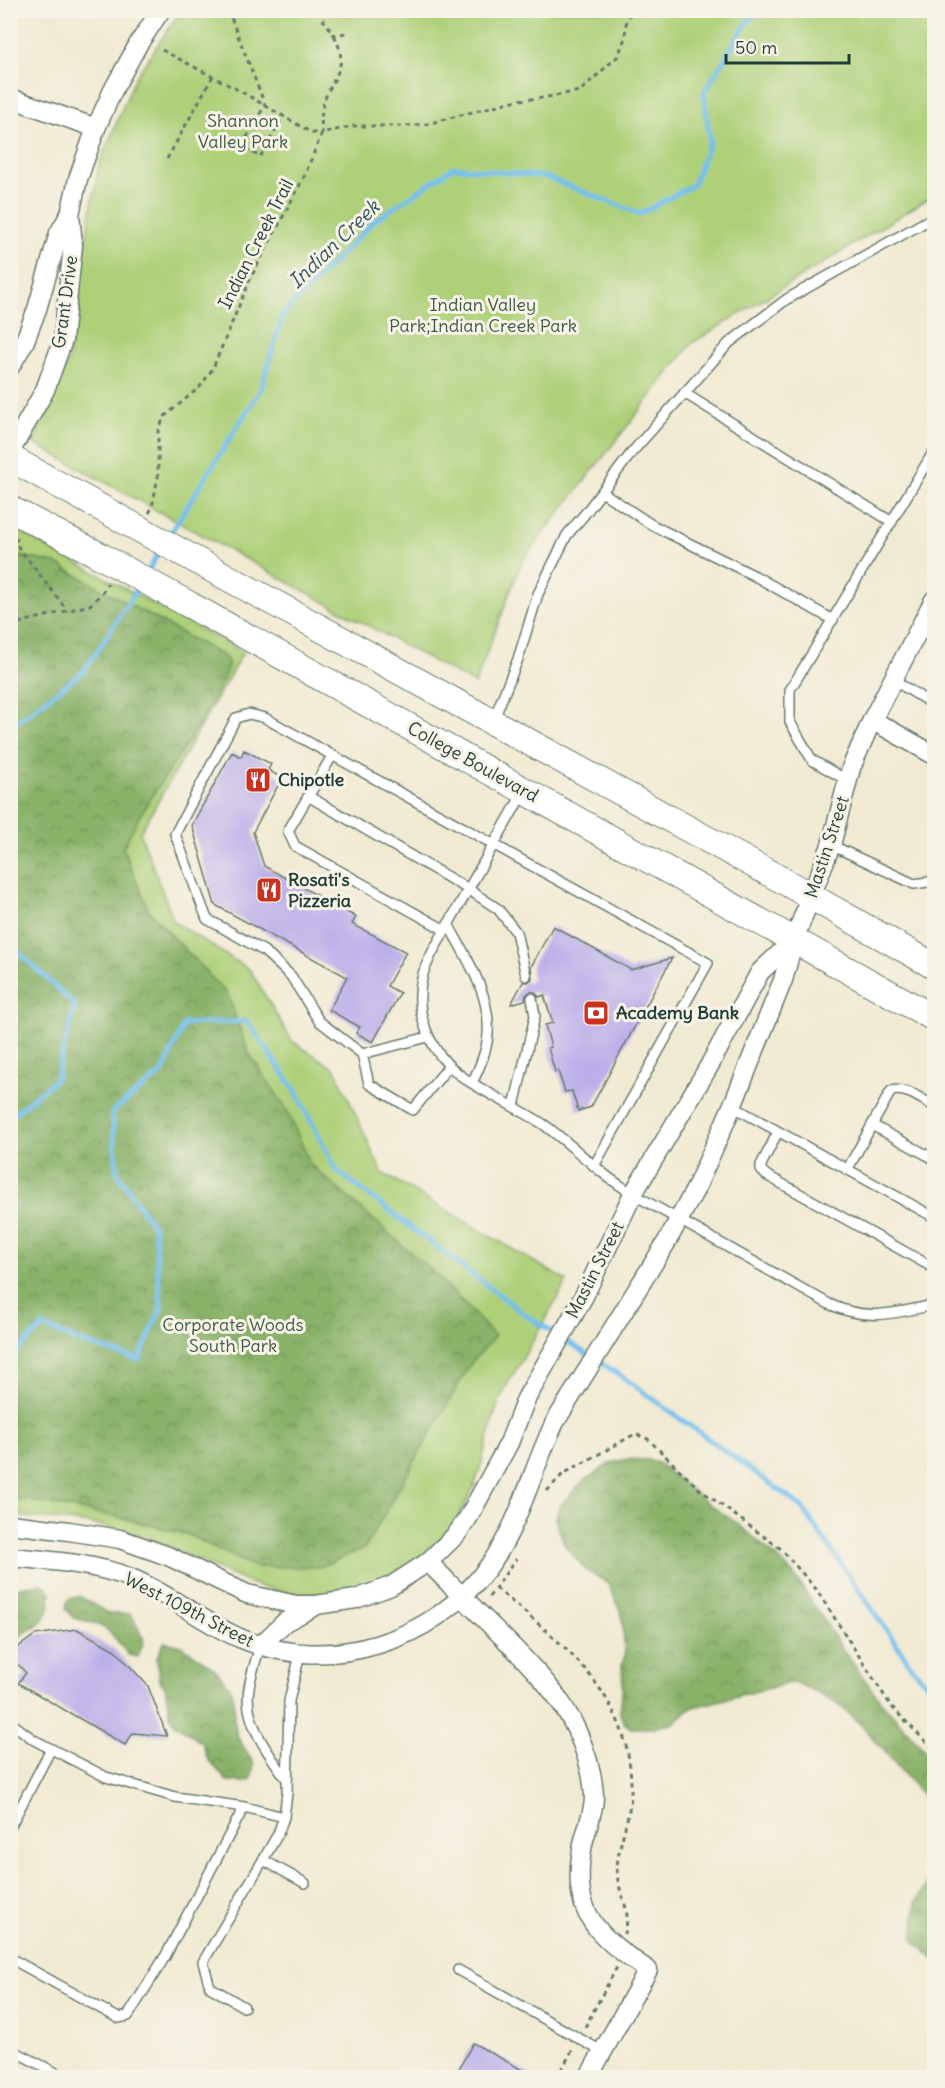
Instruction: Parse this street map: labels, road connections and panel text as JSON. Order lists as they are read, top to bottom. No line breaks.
{"streets":{"main road":["College Boulevard"],"street":["Grant Drive","Mastin Street","West 109th Street"],"path":["Indian Creek Trail"]},"crossings":[["College Boulevard","Mastin Street"],["Mastin Street","West 109th Street"]],"water":["Indian Creek"],"parks":["Shannon Valley Park","Indian Valley Park;Indian Creek Park","Corporate Woods South Park"],"places":{"restaurant":["Chipotle","Rosati's Pizzeria"],"bank":["Academy Bank"]},"scale_bar":"50 m"}
